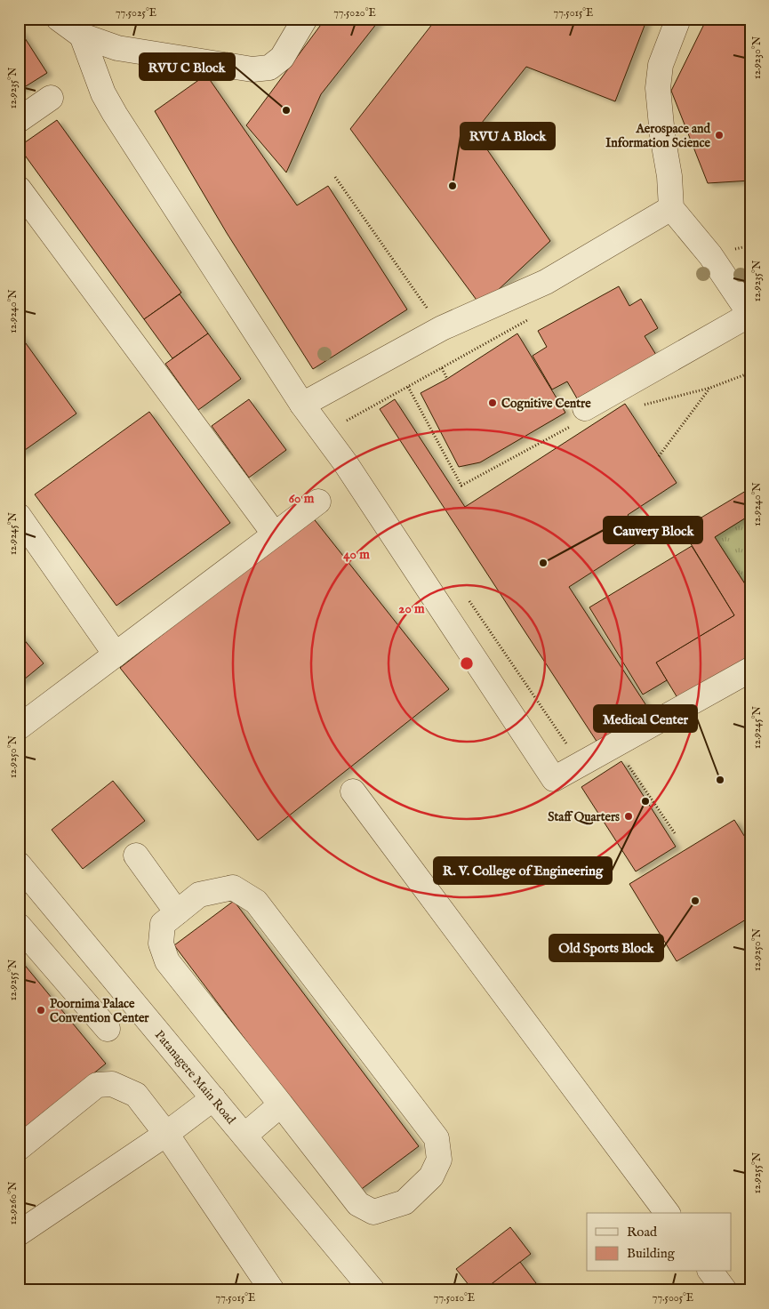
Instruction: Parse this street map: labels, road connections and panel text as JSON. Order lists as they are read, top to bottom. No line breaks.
{"streets":{"street":["Patanagere Main Road"]},"places":["RVU C Block","Aerospace and Information Science","RVU A Block","Cognitive Centre","Cauvery Block","Medical Center","R. V. College of Engineering","Staff Quarters","Old Sports Block","Poornima Palace Convention Center"],"legend":["Road","Building"],"coordinates":["77.5025°E","77.5020°E","77.5015°E","12.9230°N","12.9235°N","12.9240°N","12.9245°N","12.9250°N","12.9255°N","12.9260°N","77.5010°E","77.5005°E"],"rings":["60 m","40 m","20 m"]}
